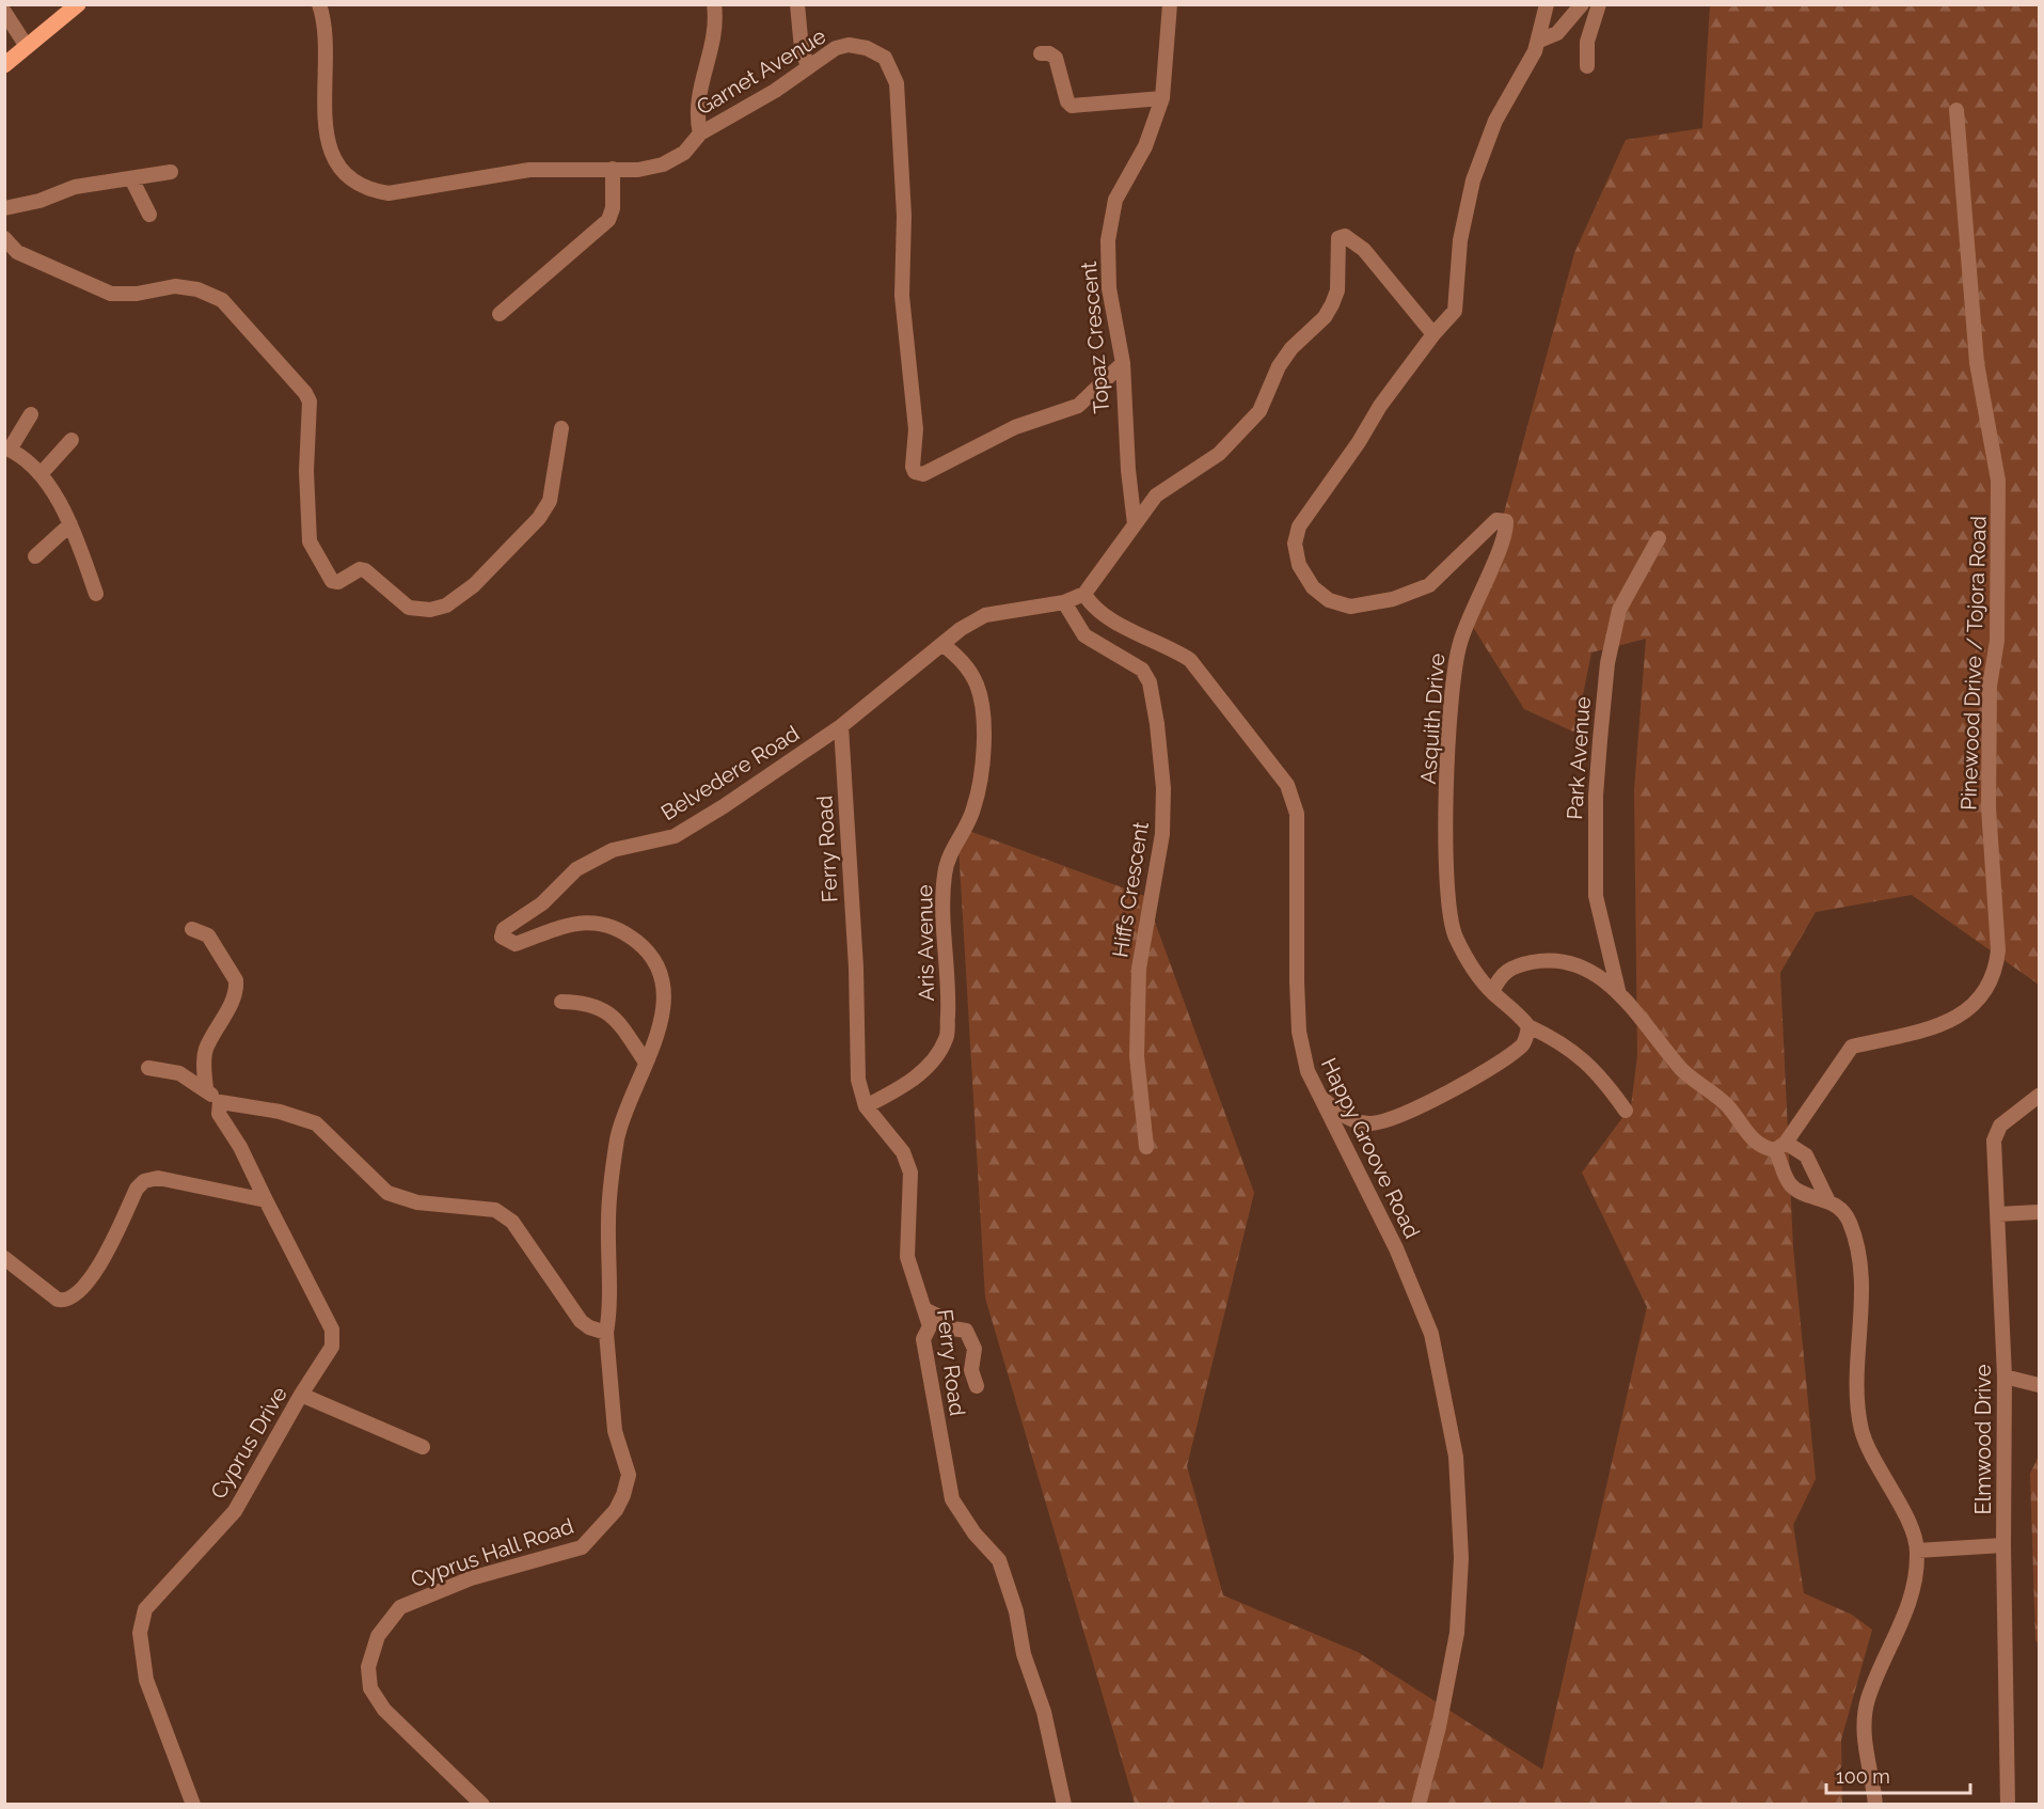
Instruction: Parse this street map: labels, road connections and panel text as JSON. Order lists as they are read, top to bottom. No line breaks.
{"streets":{"street":["Garnet Avenue","Topaz Crescent","Pinewood Drive / Tojora Road","Asquith Drive","Park Avenue","Belvedere Road","Ferry Road","Hiffs Crescent","Aris Avenue","Happy Groove Road","Elmwood Drive","Cyprus Drive","Cyprus Hall Road"]},"crossings":[["Garnet Avenue","Topaz Crescent"],["Belvedere Road","Ferry Road"],["Belvedere Road","Hiffs Crescent"],["Belvedere Road","Aris Avenue"],["Belvedere Road","Happy Groove Road"],["Belvedere Road","Cyprus Hall Road"],["Ferry Road","Aris Avenue"]],"scale_bar":"100 m"}
